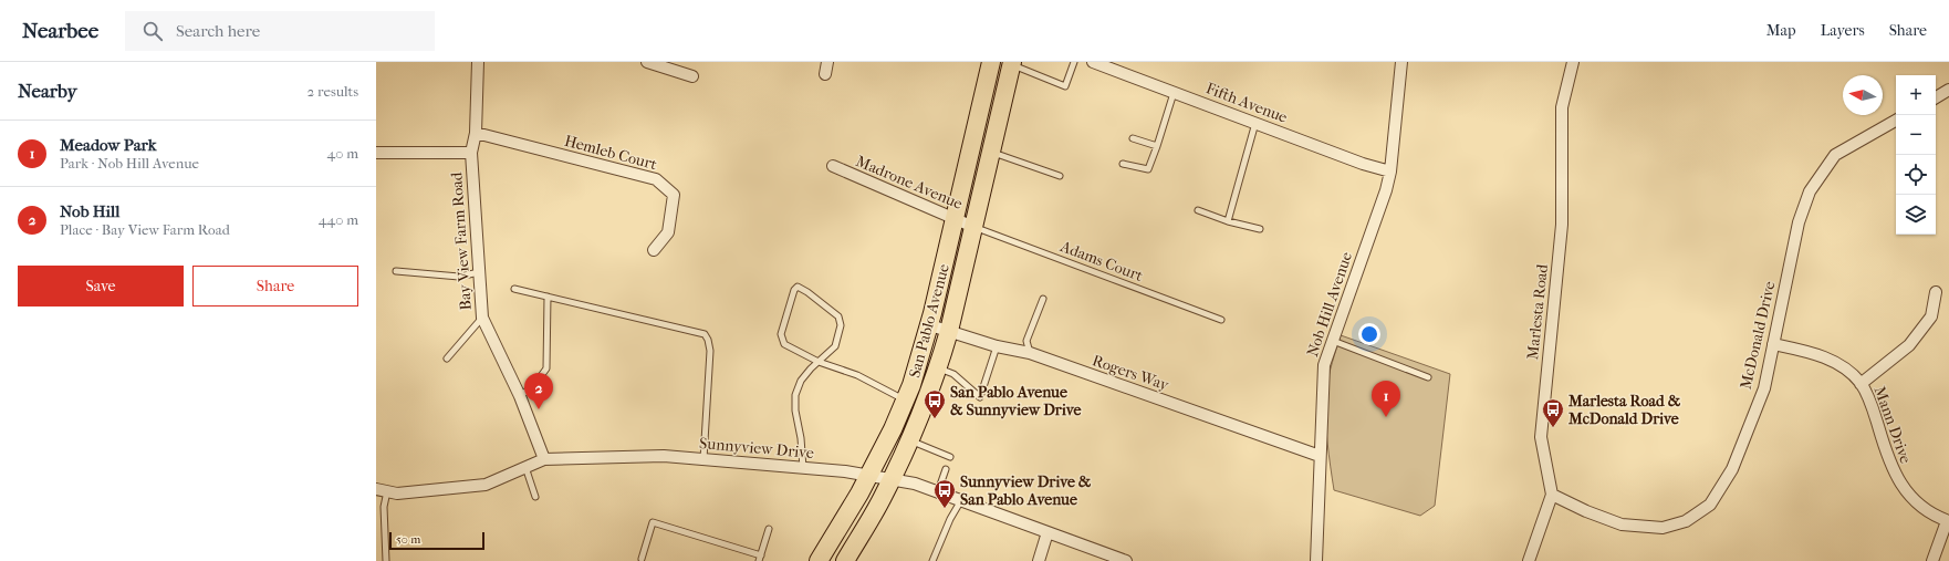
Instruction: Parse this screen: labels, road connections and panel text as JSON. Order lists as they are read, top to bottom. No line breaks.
{"streets":{"main road":["San Pablo Avenue"],"street":["Fifth Avenue","Hemleb Court","Madrone Avenue","Bay View Farm Road","Nob Hill Avenue","Marlesta Road","McDonald Drive","Rogers Way","Mann Drive","Sunnyview Drive"],"lane":["Adams Court"]},"crossings":[["Fifth Avenue","Nob Hill Avenue"],["Hemleb Court","Bay View Farm Road"],["Madrone Avenue","Adams Court"],["Madrone Avenue","San Pablo Avenue"],["Bay View Farm Road","Sunnyview Drive"],["Adams Court","San Pablo Avenue"],["Nob Hill Avenue","Rogers Way"],["Marlesta Road","McDonald Drive"],["San Pablo Avenue","Rogers Way"],["San Pablo Avenue","Sunnyview Drive"],["McDonald Drive","Mann Drive"]],"places":{"bus stop":["San Pablo Avenue & Sunnyview Drive","Marlesta Road & McDonald Drive","Sunnyview Drive & San Pablo Avenue"]},"scale_bar":"50 m","north":"left","page":{"header":"Nearbee","search":"Search here","nav":["Map","Layers","Share"],"heading":["Nearby","2 results"],"map_buttons":["+","−"],"list":[{"mark":"1","name":"Meadow Park","note":"Park · Nob Hill Avenue","value":"40 m"},{"mark":"2","name":"Nob Hill","note":"Place · Bay View Farm Road","value":"440 m"}],"buttons":["Save","Share"],"pins":["2","1"],"scale":"50 m"}}
